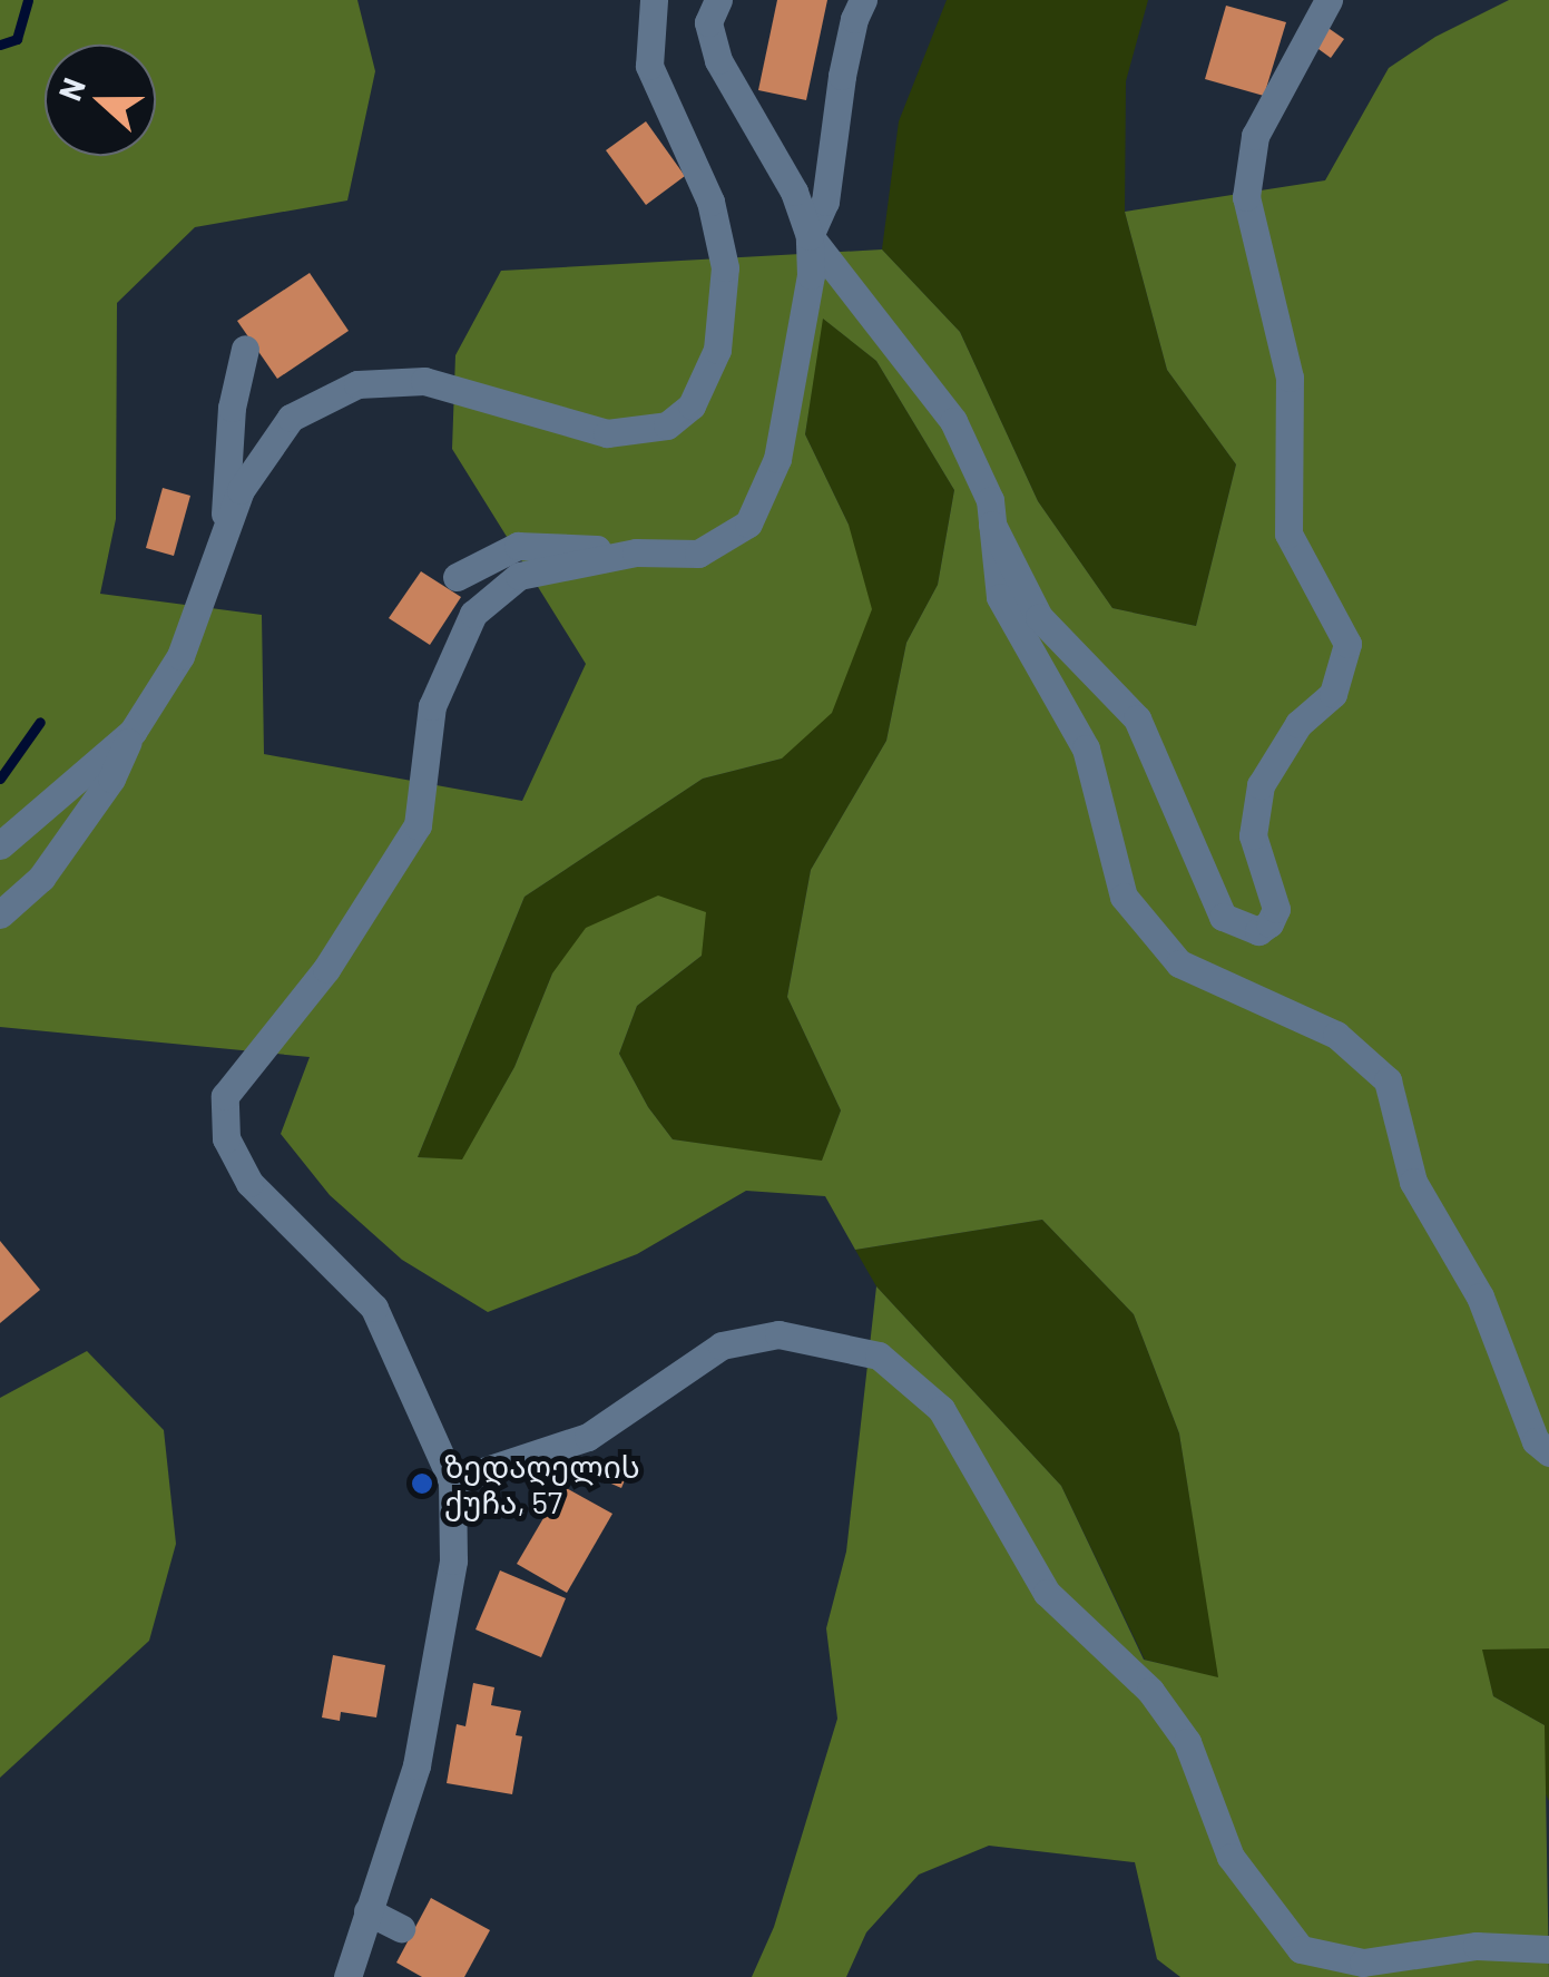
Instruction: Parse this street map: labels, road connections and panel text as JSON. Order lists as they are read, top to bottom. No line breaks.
{"places":["ზედაღელის ქუჩა, 57"],"north":"left"}
